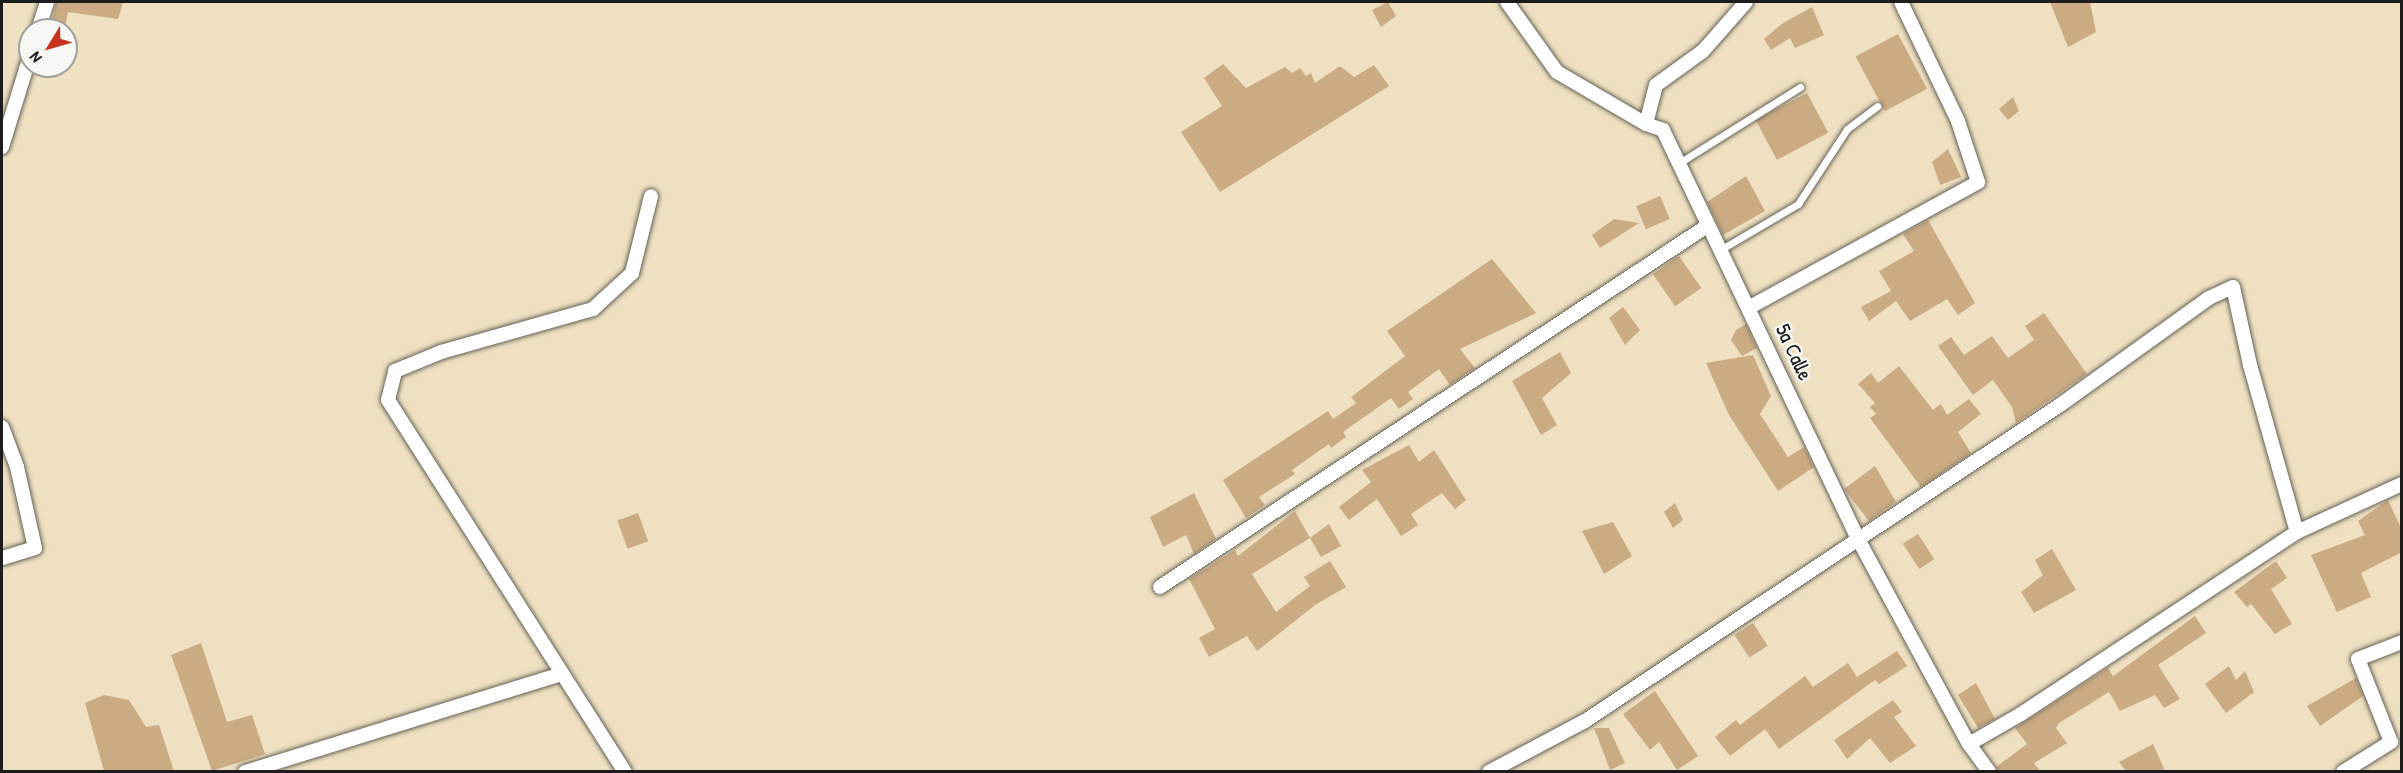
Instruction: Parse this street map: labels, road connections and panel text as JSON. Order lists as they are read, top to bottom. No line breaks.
{"streets":{"street":["5a Calle"]},"north":"bottom left"}
